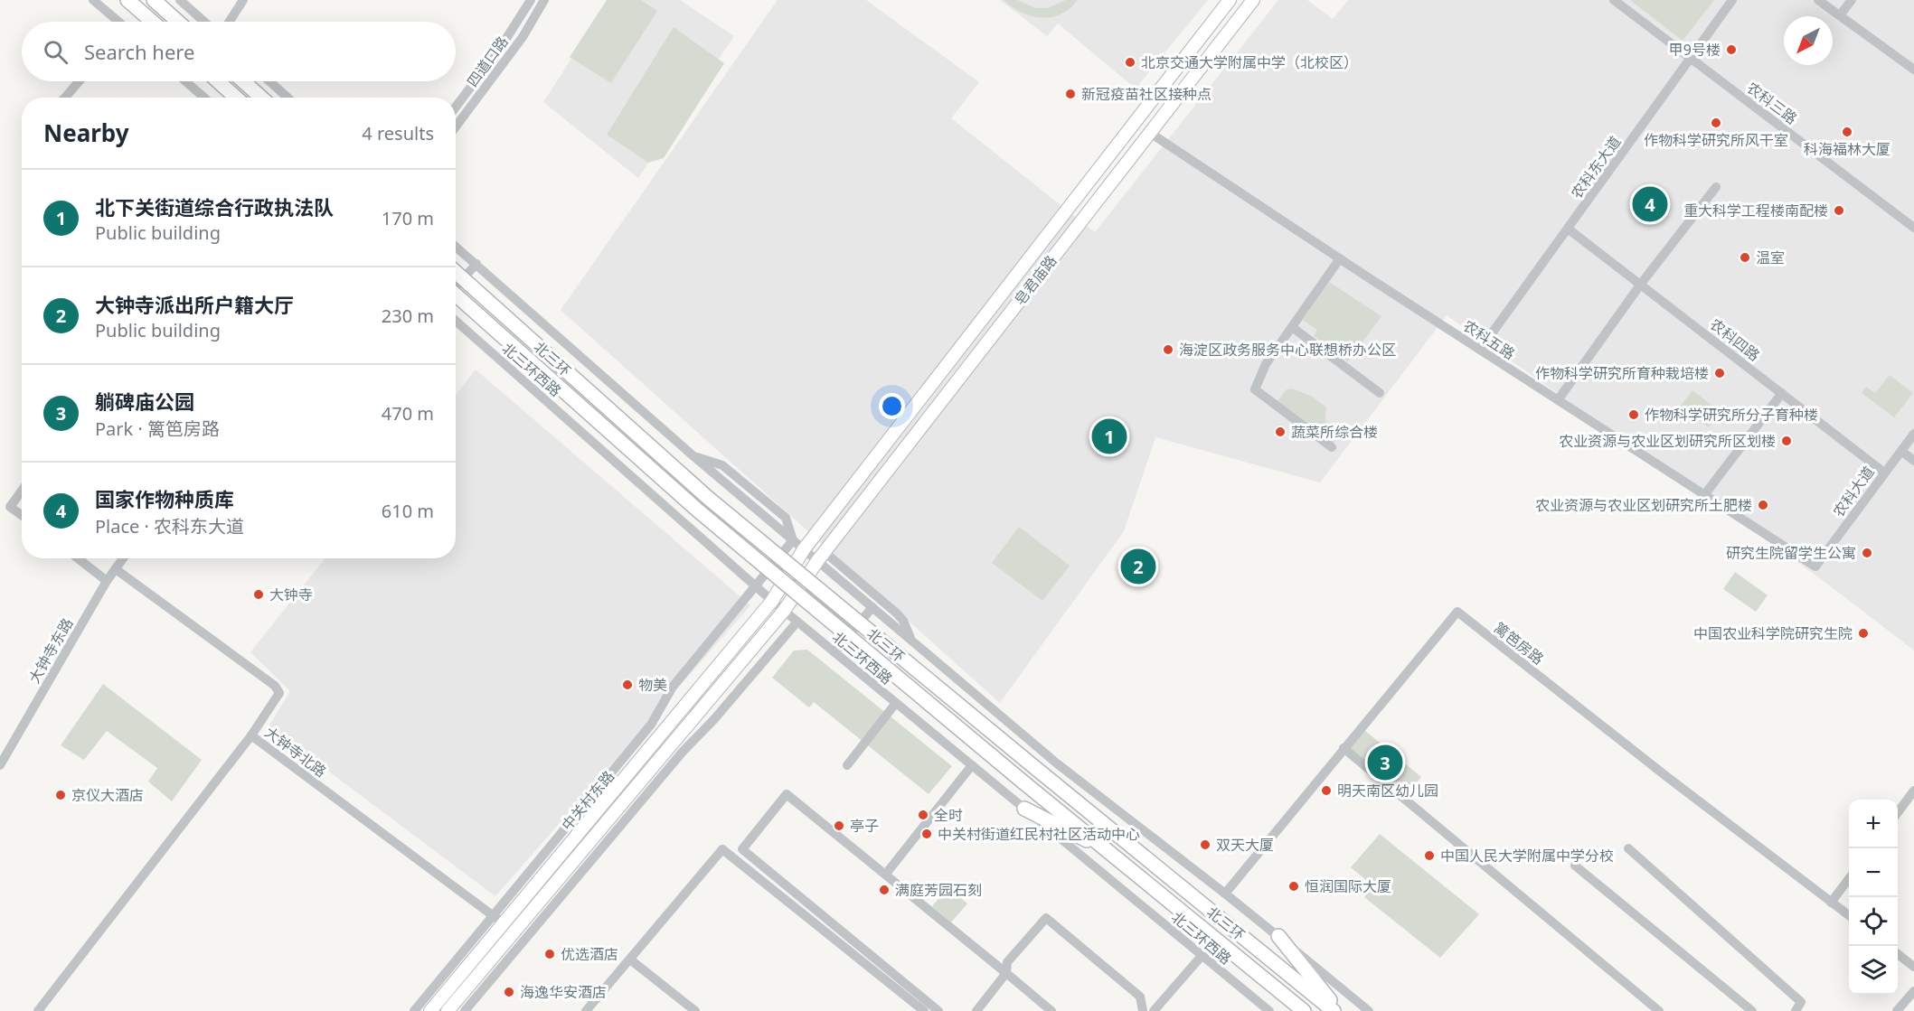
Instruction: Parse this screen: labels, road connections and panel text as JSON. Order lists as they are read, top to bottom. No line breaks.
{"streets":{"highway":["北三环"],"main road":["皂君庙路","中关村东路"],"street":["四道口路","农科三路","农科东大道","农科五路","农科四路","北三环西路","农科大道","篱笆房路","大钟寺东路","大钟寺北路"]},"crossings":[["农科三路","农科东大道"],["农科东大道","农科五路"],["农科东大道","农科四路"],["皂君庙路","农科五路"],["皂君庙路","中关村东路"],["农科五路","农科大道"],["农科四路","农科大道"],["北三环西路","中关村东路"],["大钟寺东路","大钟寺北路"],["大钟寺北路","中关村东路"]],"places":["甲9号楼","北京交通大学附属中学（北校区）","新冠疫苗社区接种点","作物科学研究所风干室","科海福林大厦","重大科学工程楼南配楼","温室","海淀区政务服务中心联想桥办公区","作物科学研究所育种栽培楼","作物科学研究所分子育种楼","蔬菜所综合楼","农业资源与农业区划研究所区划楼","农业资源与农业区划研究所土肥楼","研究生院留学生公寓","大钟寺","中国农业科学院研究生院","物美","明天南区幼儿园","京仪大酒店","全时","亭子","中关村街道红民村社区活动中心","双天大厦","中国人民大学附属中学分校","恒润国际大厦","满庭芳园石刻","优选酒店","海逸华安酒店"],"north":"bottom left","page":{"search":"Search here","heading":["Nearby","4 results"],"list":[{"mark":"1","name":"北下关街道综合行政执法队","note":"Public building","value":"170 m"},{"mark":"2","name":"大钟寺派出所户籍大厅","note":"Public building","value":"230 m"},{"mark":"3","name":"躺碑庙公园","note":"Park · 篱笆房路","value":"470 m"},{"mark":"4","name":"国家作物种质库","note":"Place · 农科东大道","value":"610 m"}],"pins":["4","1","2","3"],"map_buttons":["+","−"]}}
